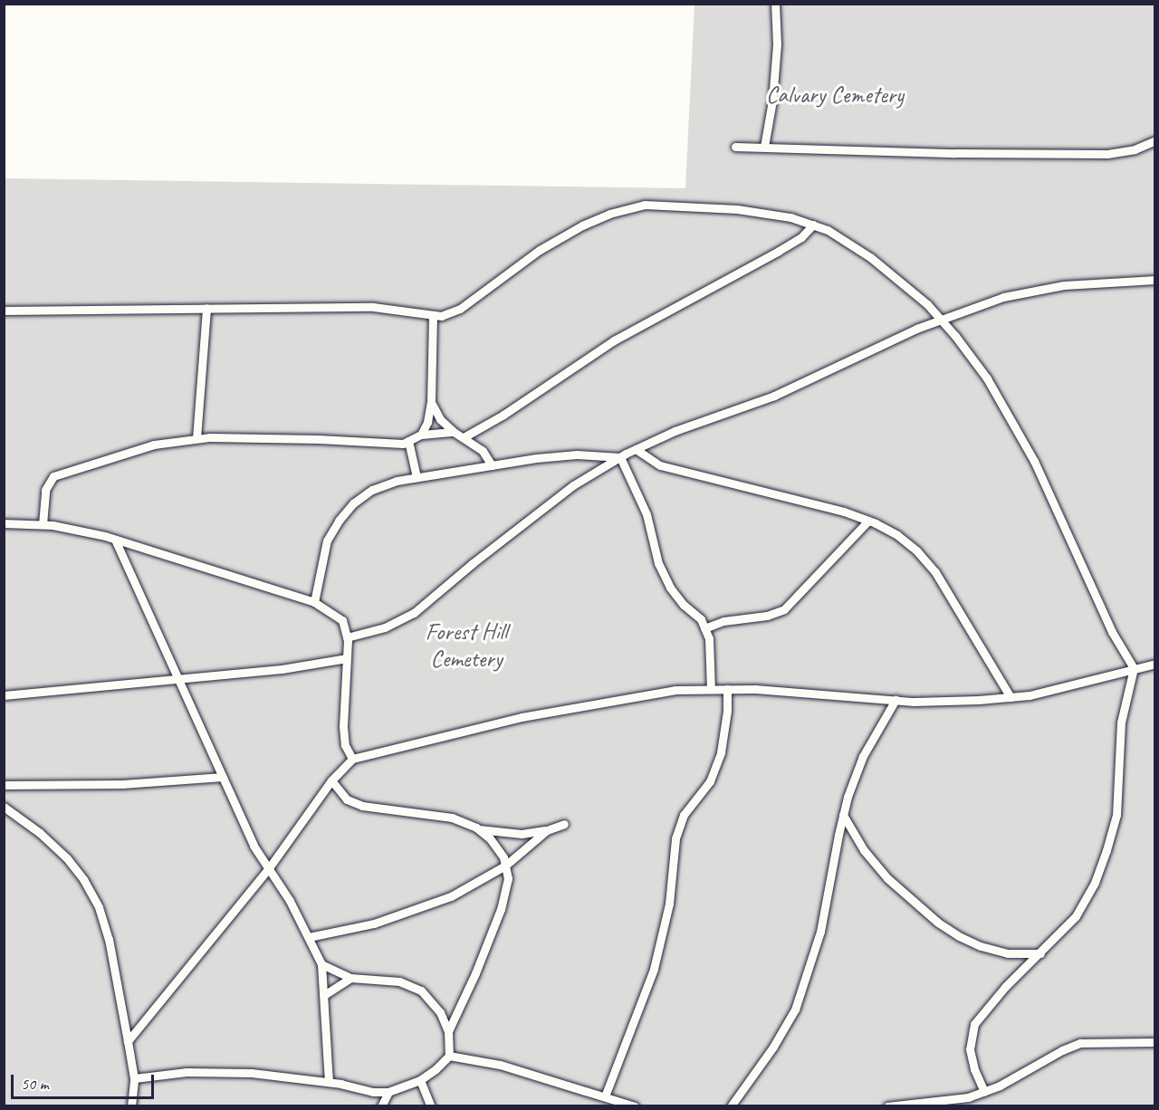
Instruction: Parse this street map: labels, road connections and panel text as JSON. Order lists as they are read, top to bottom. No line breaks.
{"parks":["Calvary Cemetery","Forest Hill Cemetery"],"scale_bar":"50 m"}
